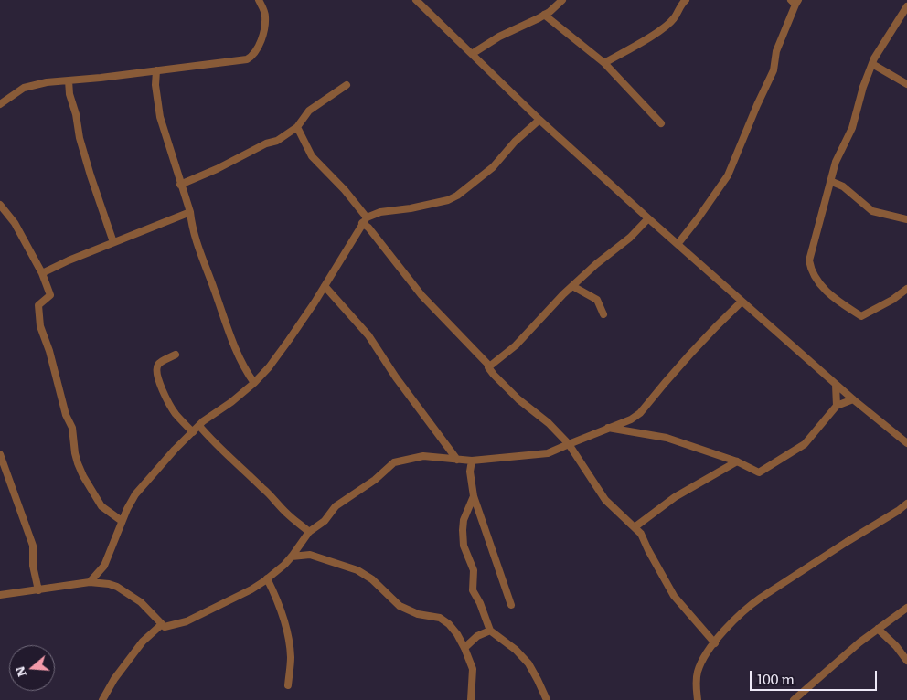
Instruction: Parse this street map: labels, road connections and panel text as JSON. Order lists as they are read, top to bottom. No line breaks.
{"scale_bar":"100 m","north":"left"}
